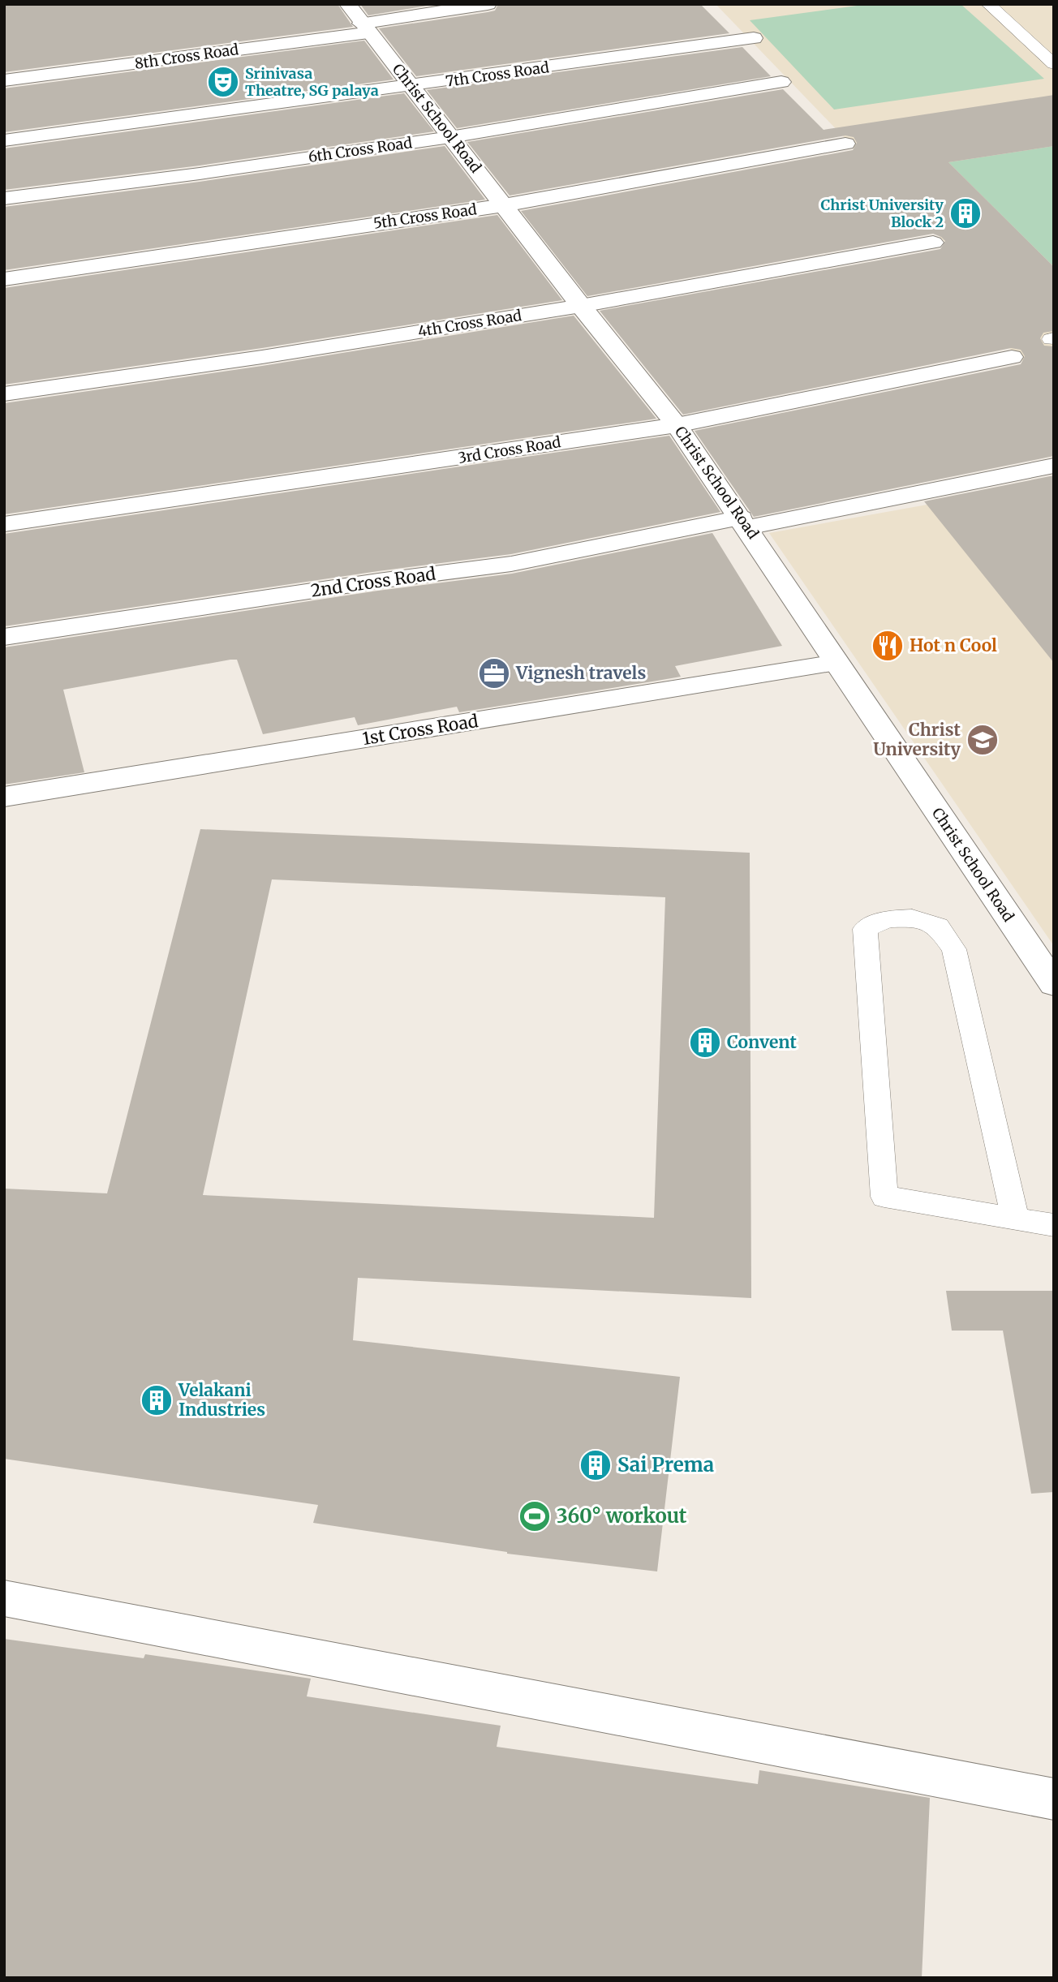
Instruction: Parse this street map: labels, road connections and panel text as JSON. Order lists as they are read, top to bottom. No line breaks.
{"streets":{"street":["8th Cross Road","7th Cross Road","Christ School Road","6th Cross Road","5th Cross Road","4th Cross Road","3rd Cross Road","2nd Cross Road","1st Cross Road"]},"crossings":[["8th Cross Road","Christ School Road"],["7th Cross Road","Christ School Road"],["Christ School Road","6th Cross Road"],["Christ School Road","5th Cross Road"],["Christ School Road","4th Cross Road"],["Christ School Road","3rd Cross Road"],["Christ School Road","2nd Cross Road"],["Christ School Road","1st Cross Road"]],"places":{"theatre":["Srinivasa Theatre, SG palaya"],"building":["Christ University Block 2","Convent","Velakani Industries","Sai Prema"],"restaurant":["Hot n Cool"],"office":["Vignesh travels"],"school or university":["Christ University"],"sports":["360° workout"]}}
